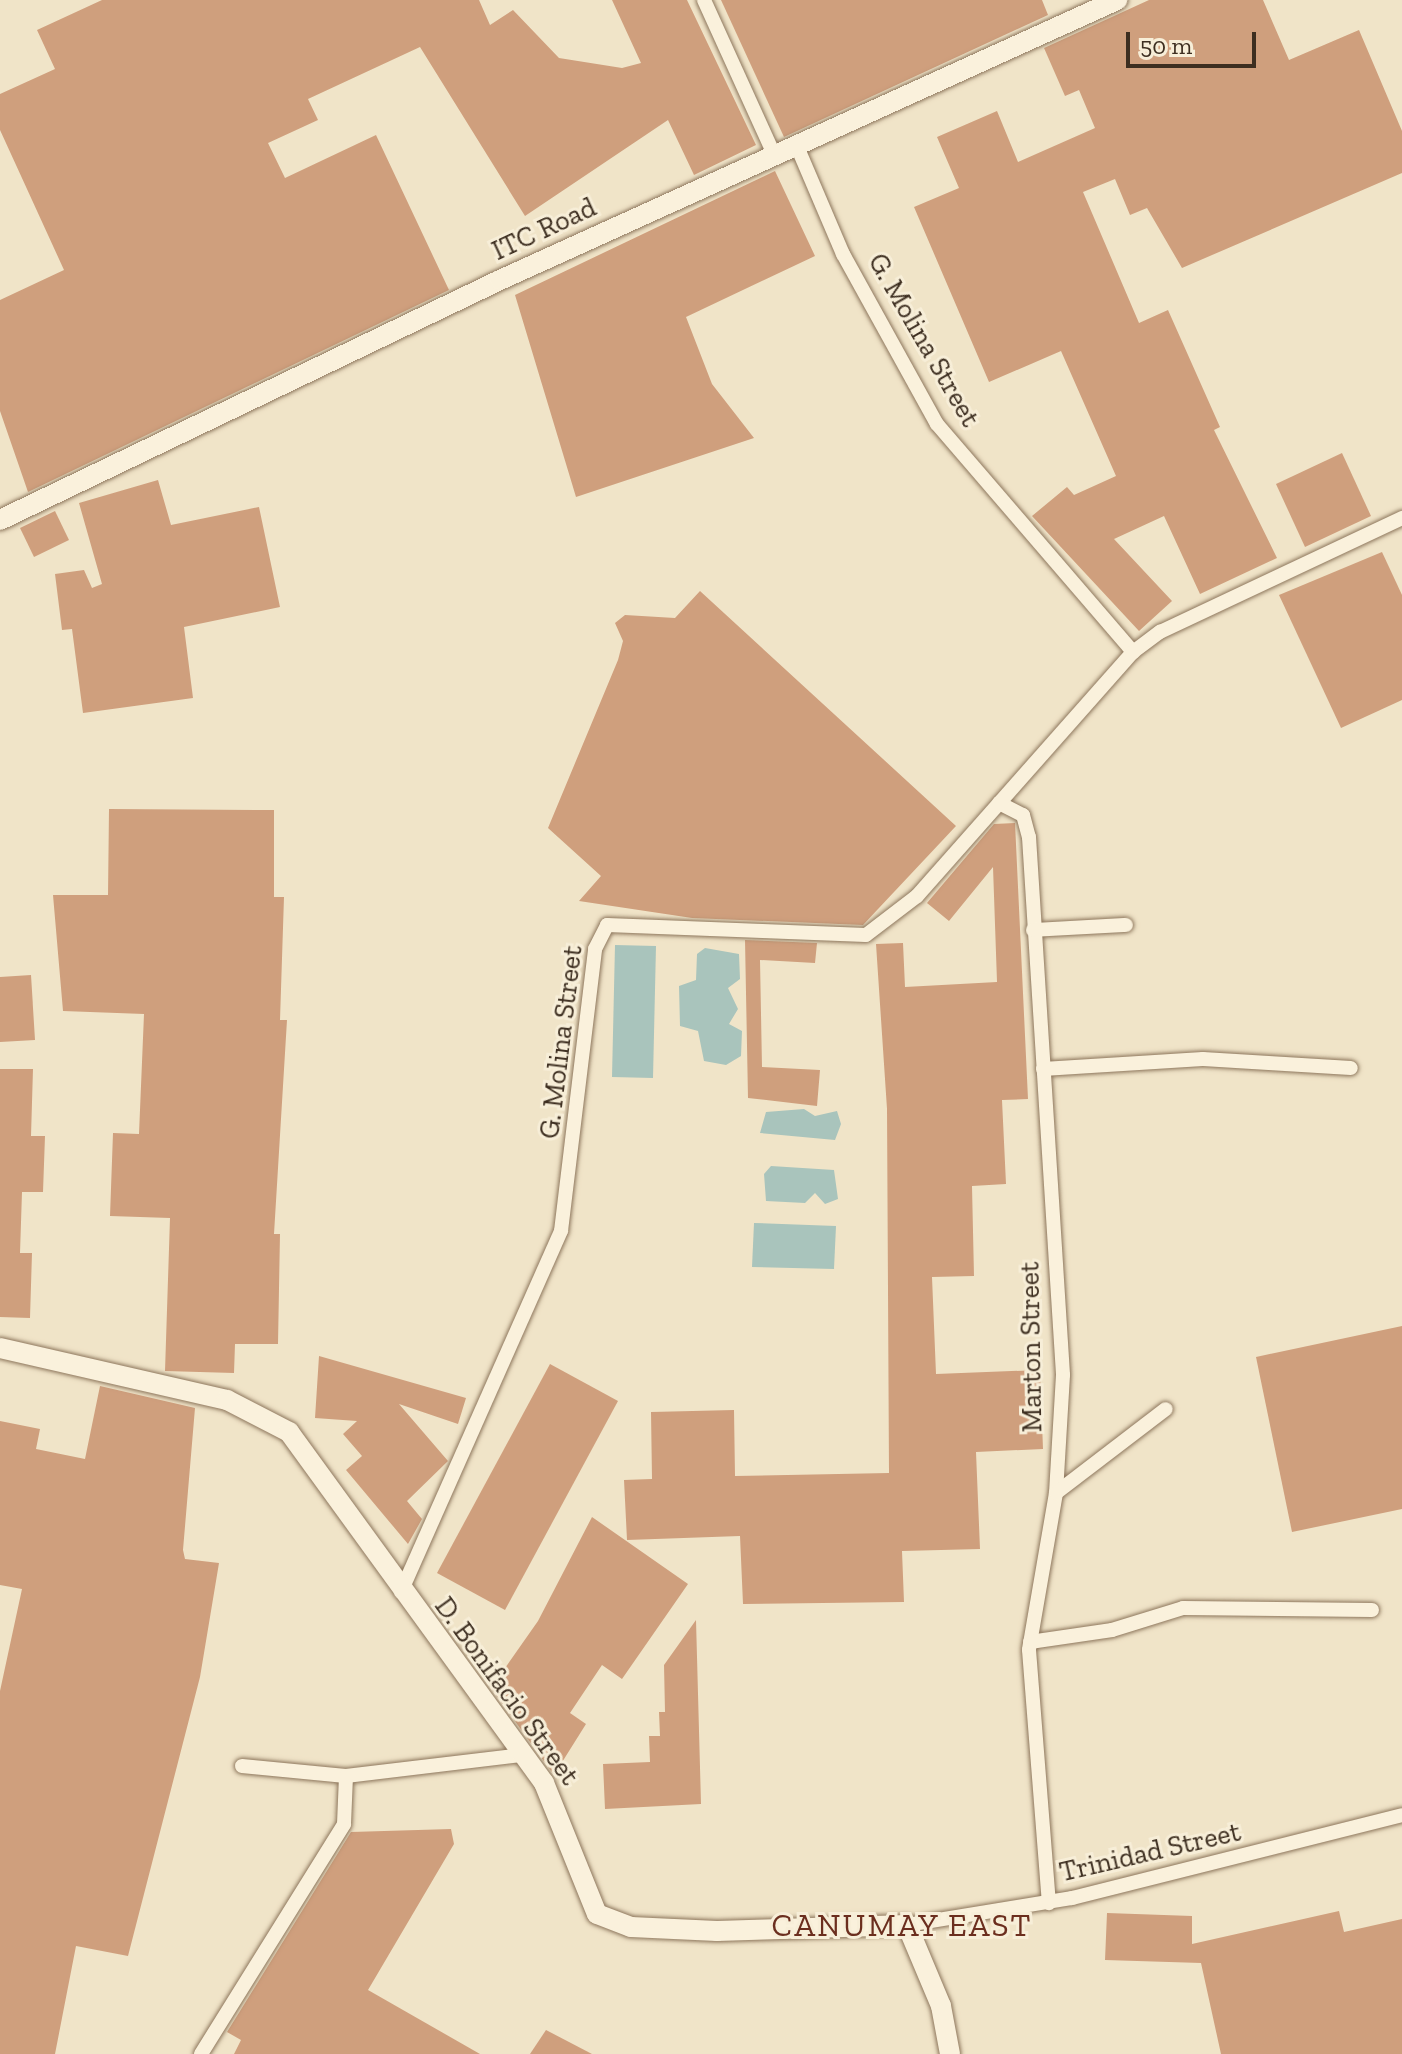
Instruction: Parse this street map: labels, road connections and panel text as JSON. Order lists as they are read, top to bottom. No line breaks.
{"streets":{"main road":["ITC Road","D. Bonifacio Street"],"street":["G. Molina Street","Marton Street","Trinidad Street"]},"crossings":[["ITC Road","G. Molina Street"],["G. Molina Street","Marton Street"],["G. Molina Street","D. Bonifacio Street"],["Marton Street","Trinidad Street"],["D. Bonifacio Street","Trinidad Street"]],"districts":["CANUMAY EAST"],"scale_bar":"50 m"}
